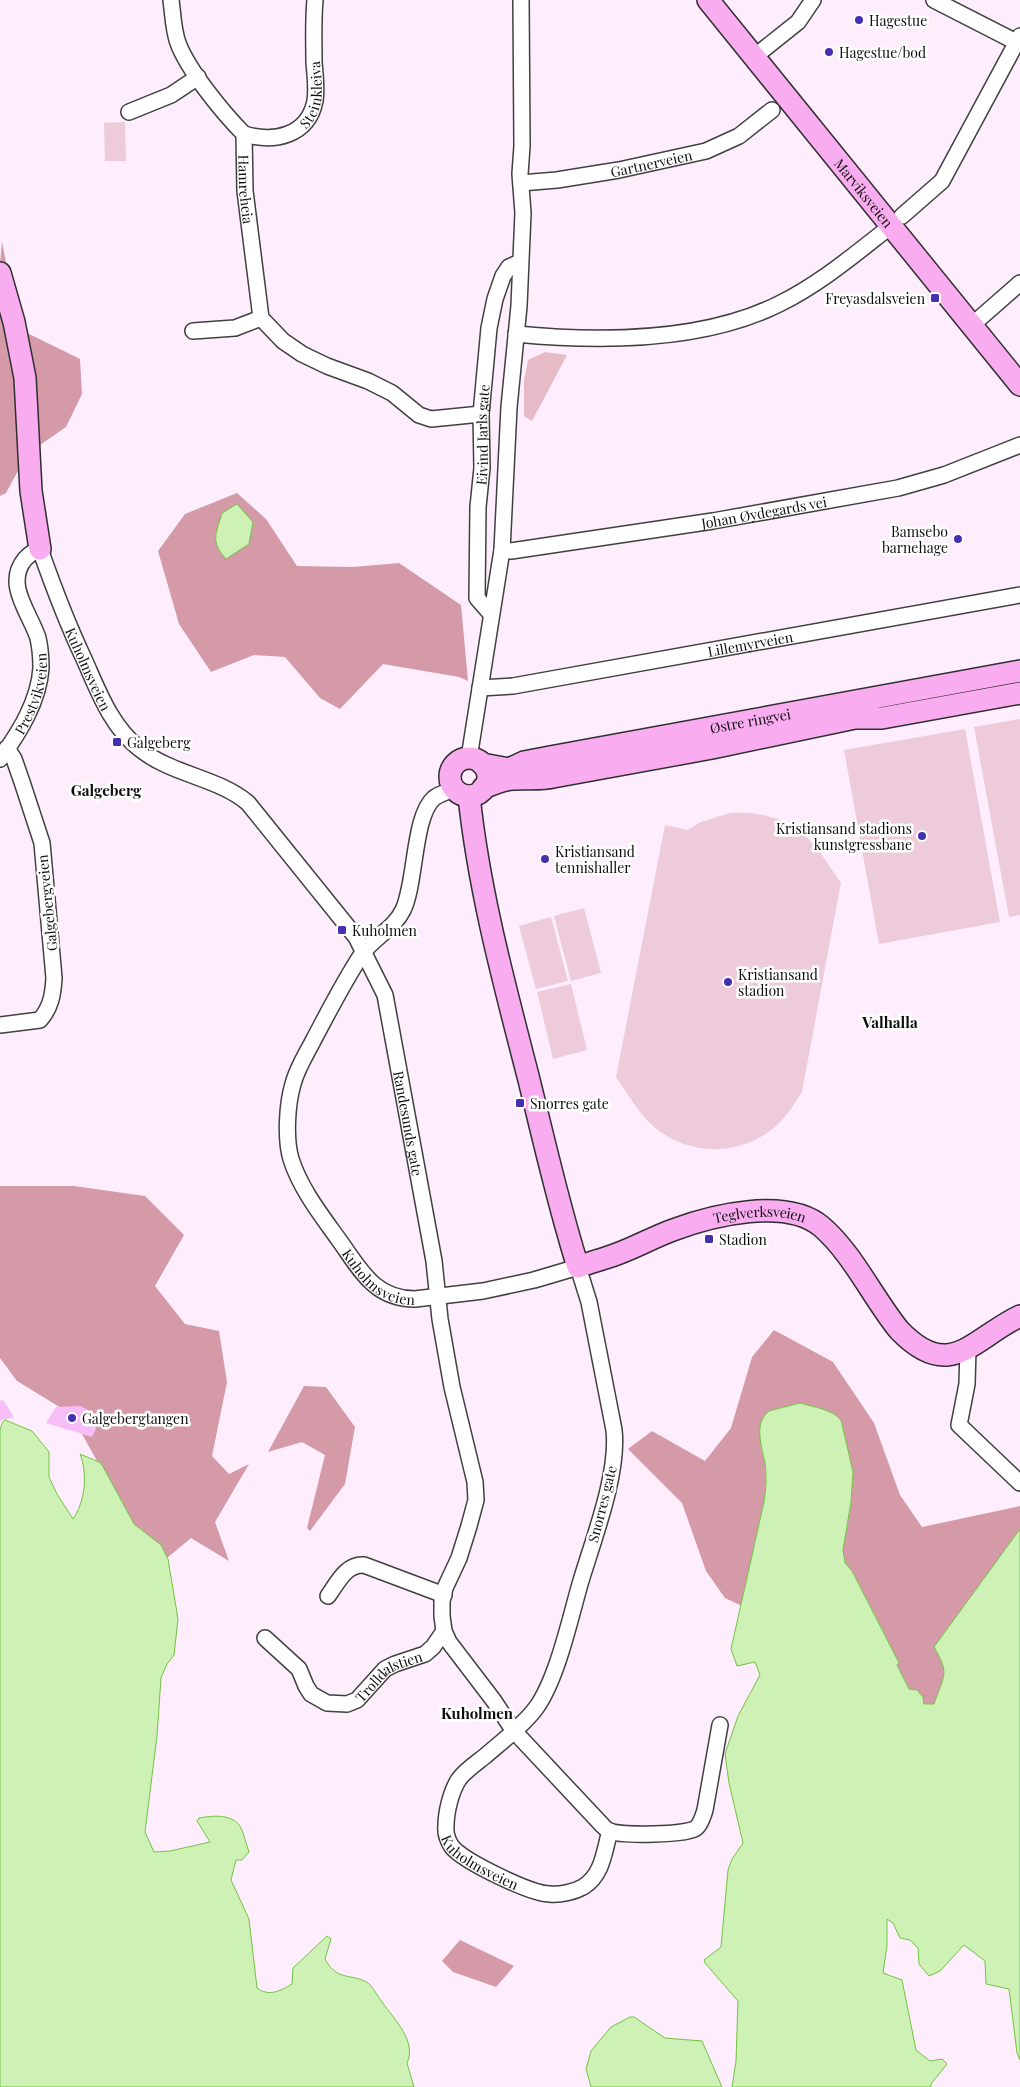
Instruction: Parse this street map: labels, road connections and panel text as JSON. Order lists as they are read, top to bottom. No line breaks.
{"streets":{"street":["Steinkleiva","Gartnerveien","Hamreheia","Marviksveien","Eivind Jarls gate","Johan Øydegards vei","Lillemyrveien","Kuholmsveien","Prestvikveien","Østre ringvei","Galgebergveien","Randesunds gate","Teglverksveien","Snorres gate","Trolldalstien"]},"crossings":[["Steinkleiva","Hamreheia"],["Gartnerveien","Eivind Jarls gate"],["Eivind Jarls gate","Johan Øydegards vei"],["Eivind Jarls gate","Lillemyrveien"],["Eivind Jarls gate","Østre ringvei"],["Kuholmsveien","Prestvikveien"],["Kuholmsveien","Østre ringvei"],["Kuholmsveien","Randesunds gate"],["Kuholmsveien","Teglverksveien"],["Kuholmsveien","Snorres gate"],["Kuholmsveien","Trolldalstien"],["Prestvikveien","Galgebergveien"],["Østre ringvei","Snorres gate"],["Randesunds gate","Teglverksveien"],["Teglverksveien","Snorres gate"]],"districts":["Galgeberg","Valhalla","Kuholmen"],"places":{"other":["Hagestue","Hagestue/bod","Bamsebo barnehage","Kristiansand stadions kunstgressbane","Kristiansand tennishaller","Kristiansand stadion","Galgebergtangen"],"transit":["Freyasdalsveien","Galgeberg","Kuholmen","Snorres gate","Stadion"]}}
